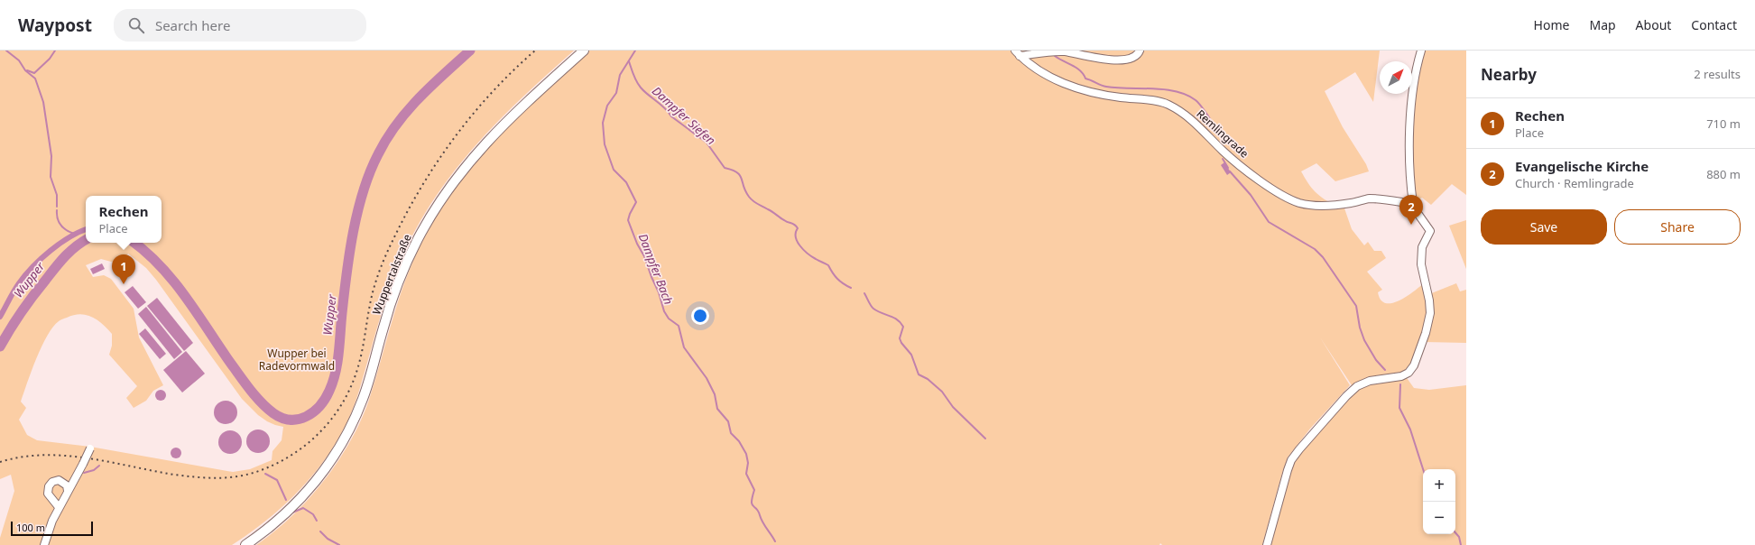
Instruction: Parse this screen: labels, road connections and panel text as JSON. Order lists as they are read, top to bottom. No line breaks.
{"streets":{"main road":["Wuppertalstraße"],"street":["Remlingrade"]},"water":["Dampfer Siefen","Dampfer Bach","Wupper"],"parks":["Wupper bei Radevormwald"],"scale_bar":"100 m","north":"top right","page":{"header":"Waypost","search":"Search here","nav":["Home","Map","About","Contact"],"heading":["Nearby","2 results"],"list":[{"mark":"1","name":"Rechen","note":"Place","value":"710 m"},{"mark":"2","name":"Evangelische Kirche","note":"Church · Remlingrade","value":"880 m"}],"pins":["2","1"],"popup":["Rechen","Place"],"buttons":["Save","Share"],"map_buttons":["+","−"],"scale":"100 m"}}
